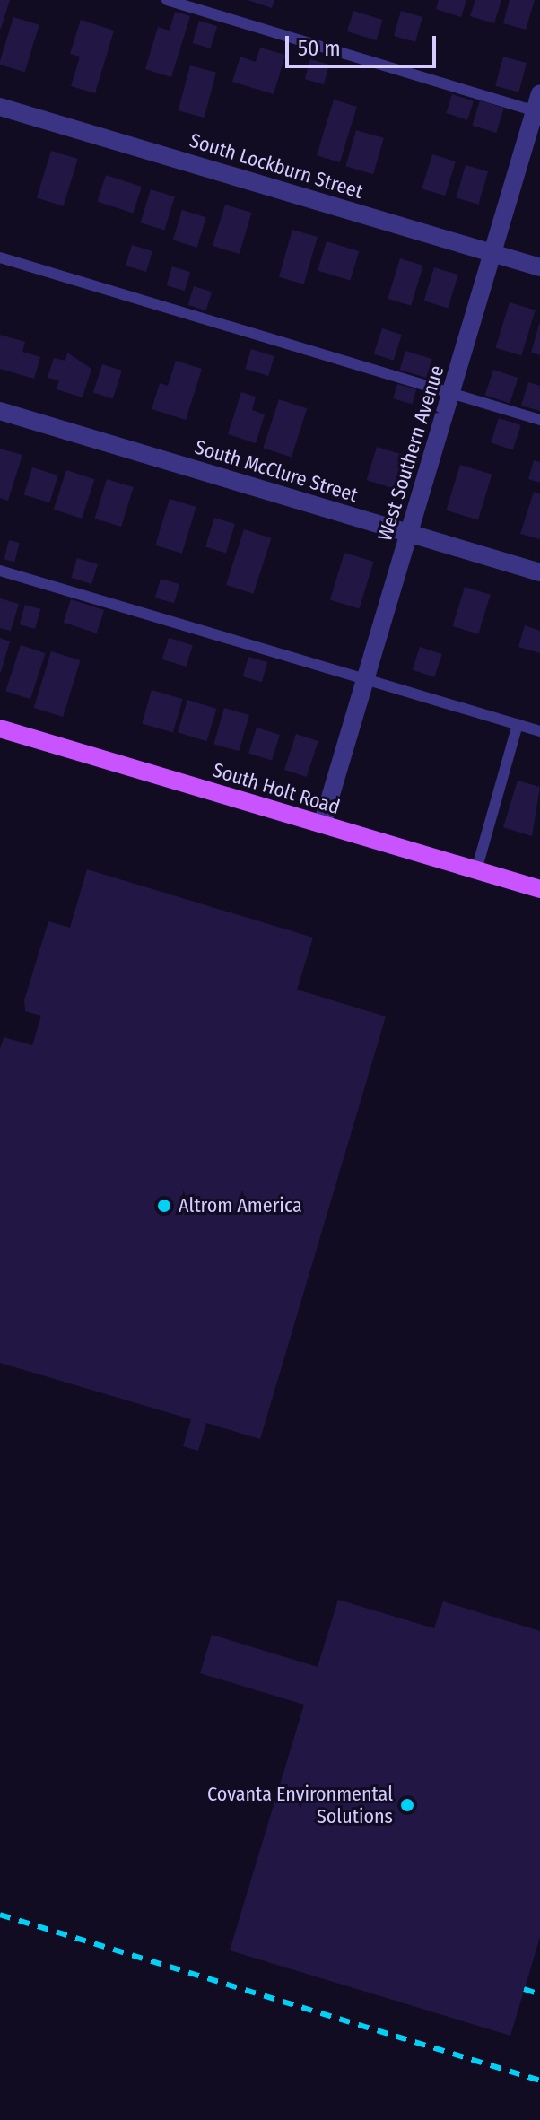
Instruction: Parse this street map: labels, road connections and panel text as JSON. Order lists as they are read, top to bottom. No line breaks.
{"streets":{"main road":["South Holt Road"],"street":["South Lockburn Street","West Southern Avenue","South McClure Street"]},"crossings":[["South Lockburn Street","West Southern Avenue"],["West Southern Avenue","South McClure Street"],["West Southern Avenue","South Holt Road"]],"places":["Altrom America","Covanta Environmental Solutions"],"scale_bar":"50 m"}
